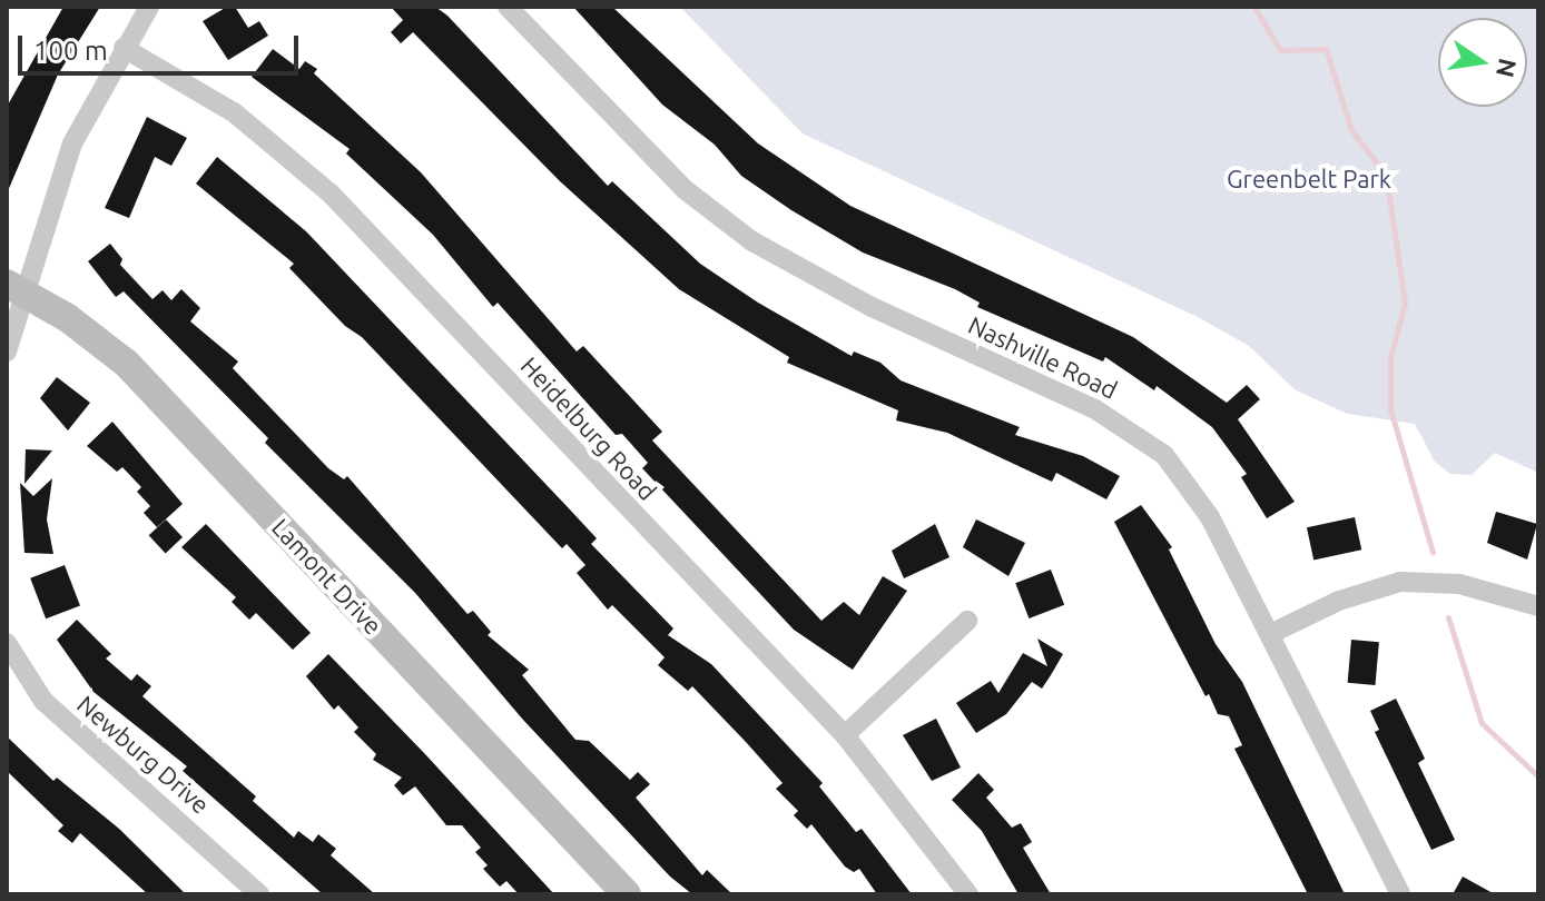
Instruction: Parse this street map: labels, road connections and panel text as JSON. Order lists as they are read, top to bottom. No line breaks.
{"streets":{"street":["Nashville Road","Heidelburg Road","Lamont Drive","Newburg Drive"]},"parks":["Greenbelt Park"],"scale_bar":"100 m","north":"right"}
